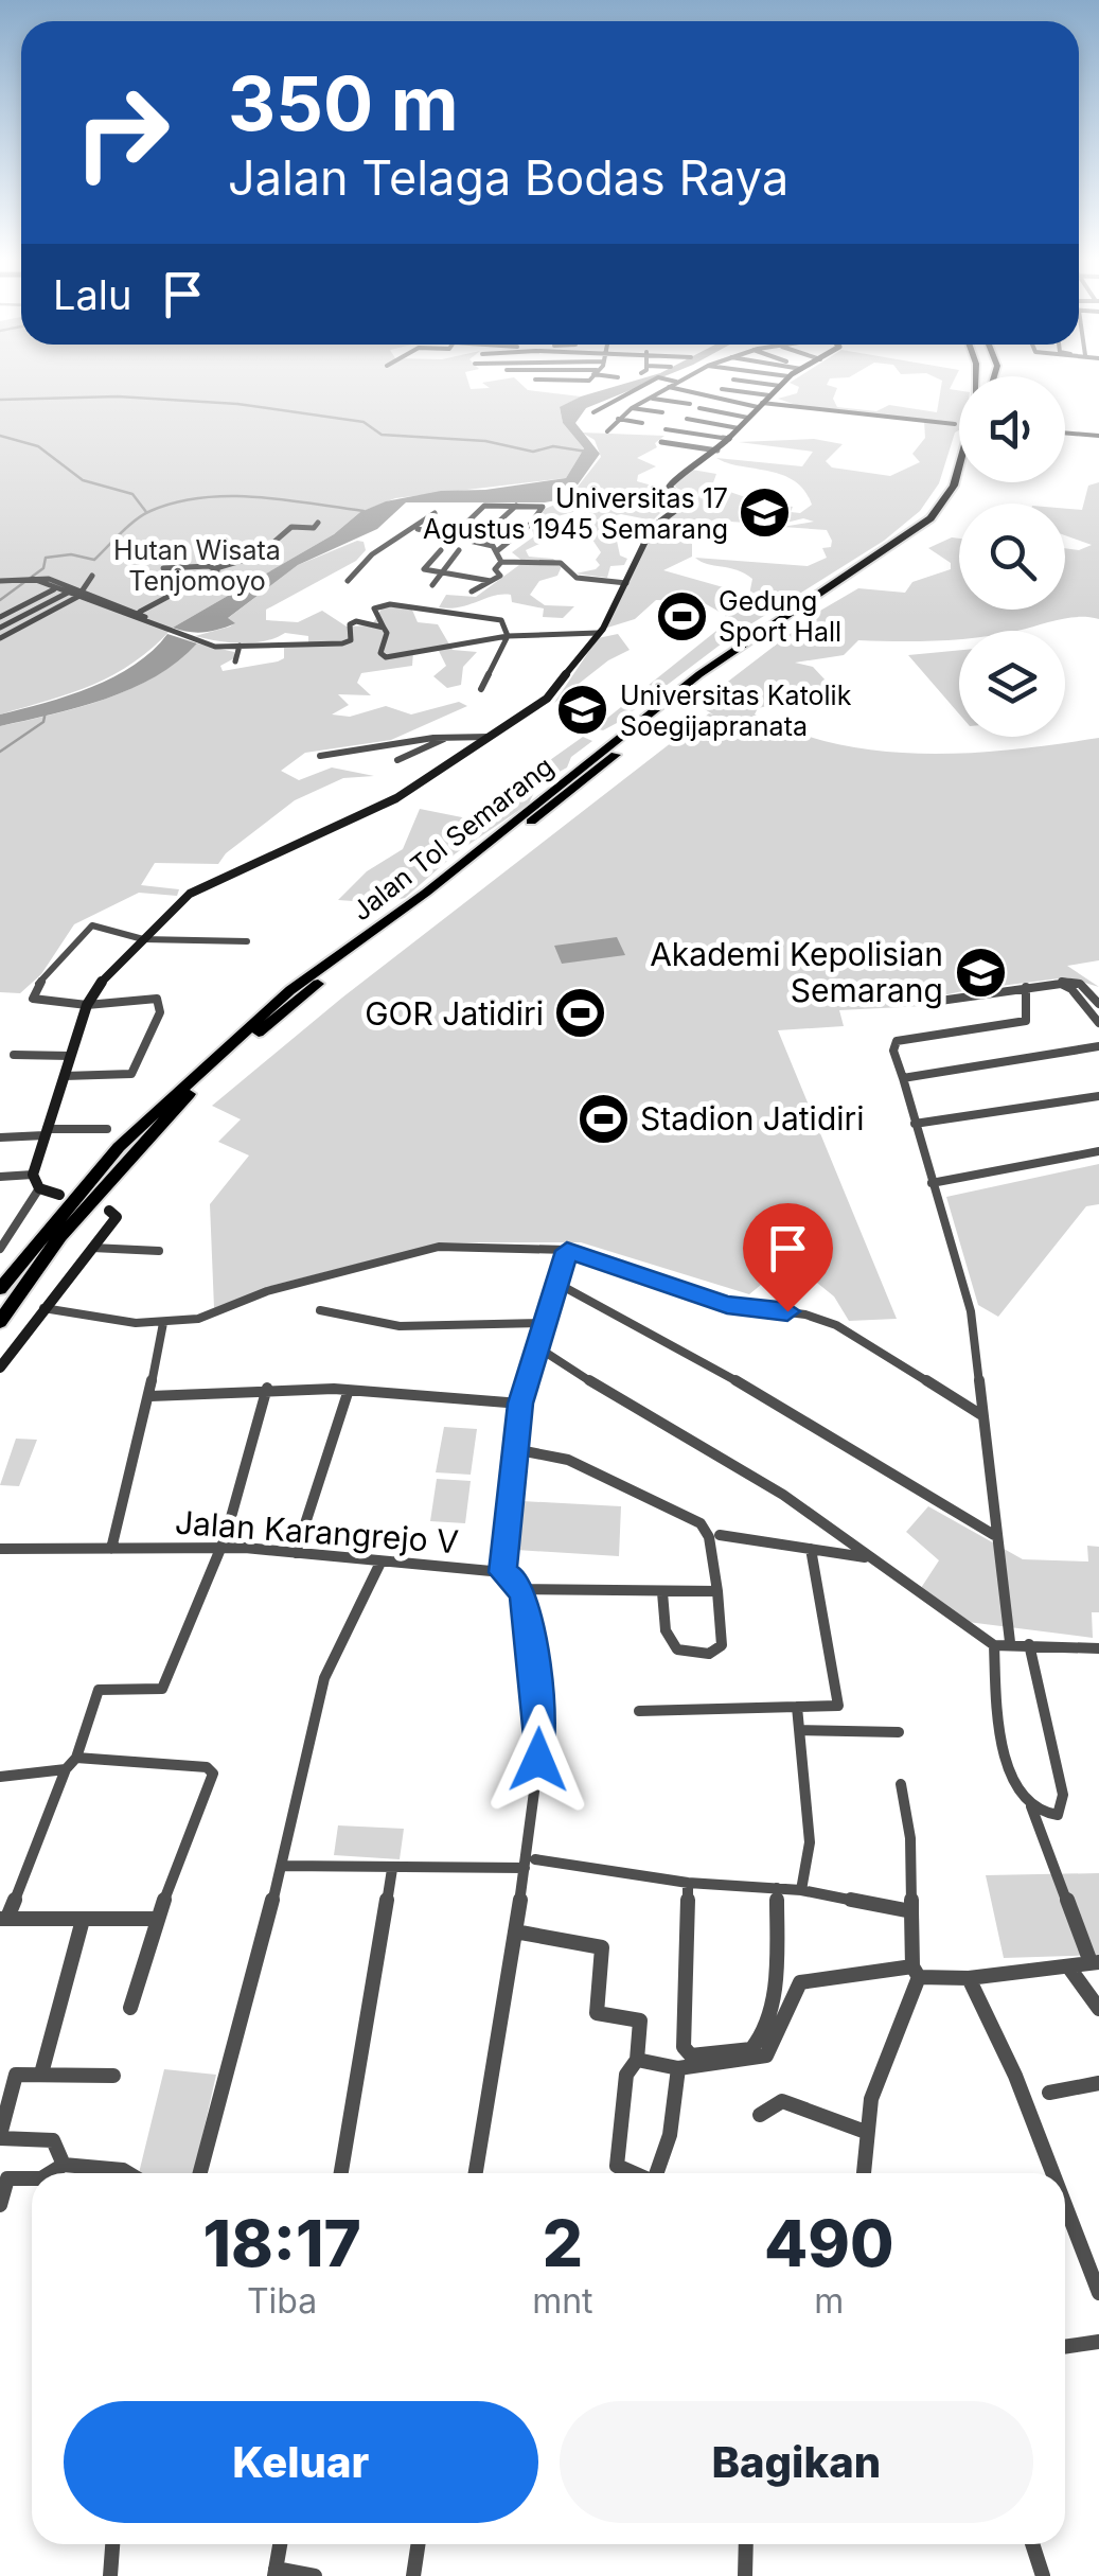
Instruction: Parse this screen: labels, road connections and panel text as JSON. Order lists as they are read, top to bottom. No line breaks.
{"streets":{"highway":["Jalan Tol Semarang"],"street":["Jalan Karangrejo V"]},"parks":["Hutan Wisata Tenjomoyo"],"places":{"school or university":["Universitas 17 Agustus 1945 Semarang","Universitas Katolik Soegijapranata","Akademi Kepolisian Semarang"],"sports":["Gedung Sport Hall","GOR Jatidiri","Stadion Jatidiri"]},"page":{"turn":["350 m","Jalan Telaga Bodas Raya"],"then":"Lalu","eta":["18:17","Tiba","2","mnt","490","m"],"buttons":["Keluar","Bagikan"]}}
